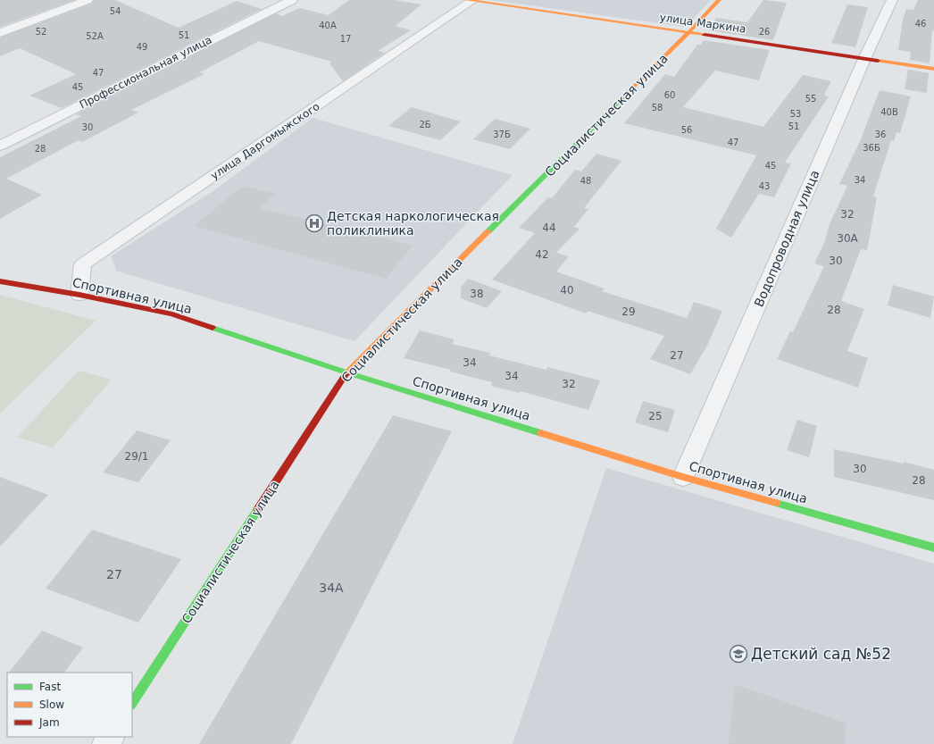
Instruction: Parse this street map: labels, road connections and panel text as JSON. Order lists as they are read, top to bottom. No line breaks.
{"streets":{"street":["улица Маркина","Профессиональная улица","Социалистическая улица","улица Даргомыжского","Водопроводная улица","Спортивная улица"]},"crossings":[["улица Маркина","Социалистическая улица"],["улица Маркина","улица Даргомыжского"],["улица Маркина","Водопроводная улица"],["Социалистическая улица","Спортивная улица"],["улица Даргомыжского","Спортивная улица"],["Водопроводная улица","Спортивная улица"]],"places":{"hospital":["Детская наркологическая поликлиника"],"school or university":["Детский сад №52"]},"house_numbers":["54","46","40А","52","26","51","52А","17","49","47","45","60","55","58","40В","53","2Б","51","30","56","37Б","36","47","36Б","28","45","34","48","43","32","44","30А","42","30","40","38","28","29","27","34","34","32","25","29/1","30","28","27","34А"],"legend":["Fast","Slow","Jam"]}
